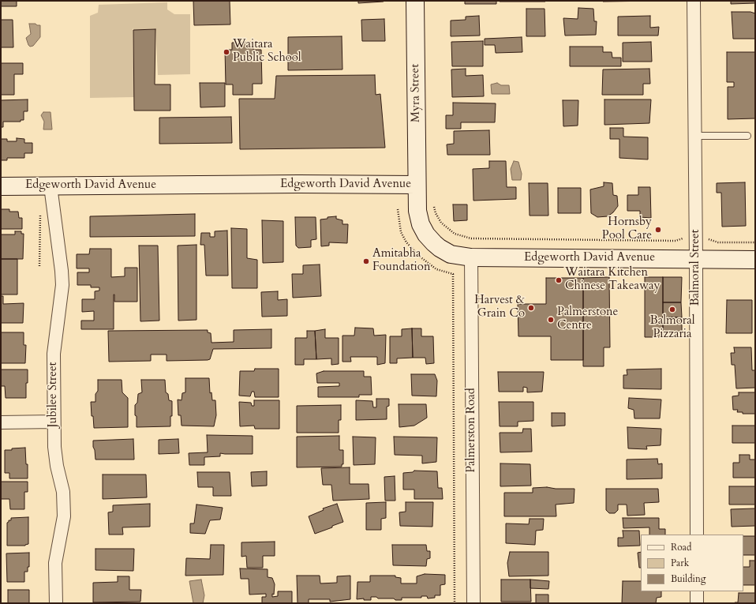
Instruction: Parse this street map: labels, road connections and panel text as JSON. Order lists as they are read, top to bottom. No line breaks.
{"streets":{"main road":["Myra Street","Edgeworth David Avenue"],"street":["Balmoral Street","Jubilee Street","Palmerston Road"]},"crossings":[["Myra Street","Edgeworth David Avenue"],["Edgeworth David Avenue","Balmoral Street"],["Edgeworth David Avenue","Jubilee Street"],["Edgeworth David Avenue","Palmerston Road"]],"places":["Waitara Public School","Hornsby Pool Care","Amitabha Foundation","Waitara Kitchen Chinese Takeaway","Harvest & Grain Co","Balmoral Pizzaria","Palmerstone Centre"],"legend":["Road","Park","Building"]}
